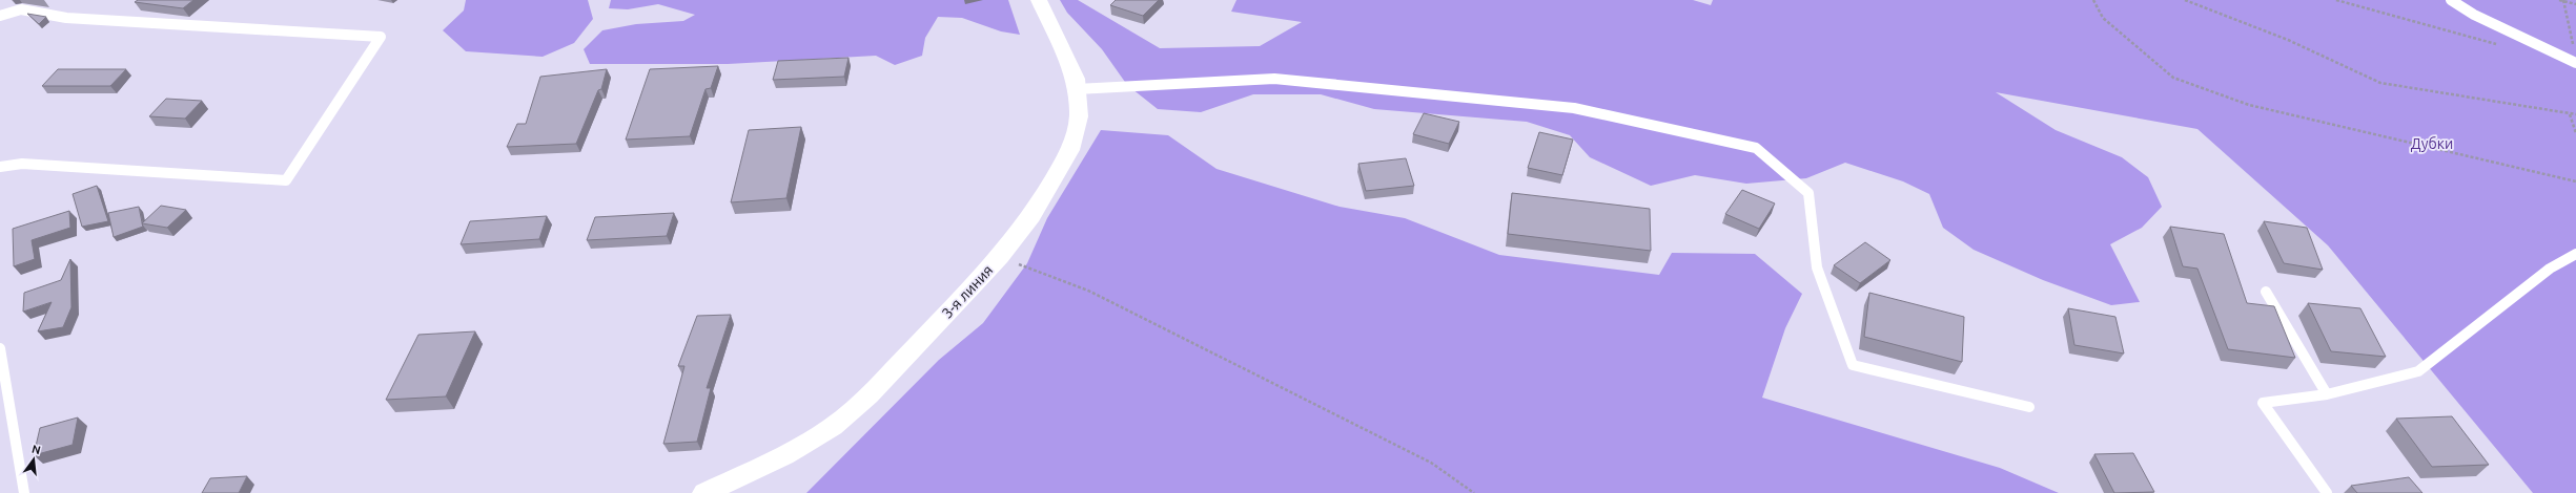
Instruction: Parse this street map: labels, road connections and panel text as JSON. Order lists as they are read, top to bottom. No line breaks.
{"streets":{"street":["3-я линия"]},"parks":["Дубки"],"north":"top"}
